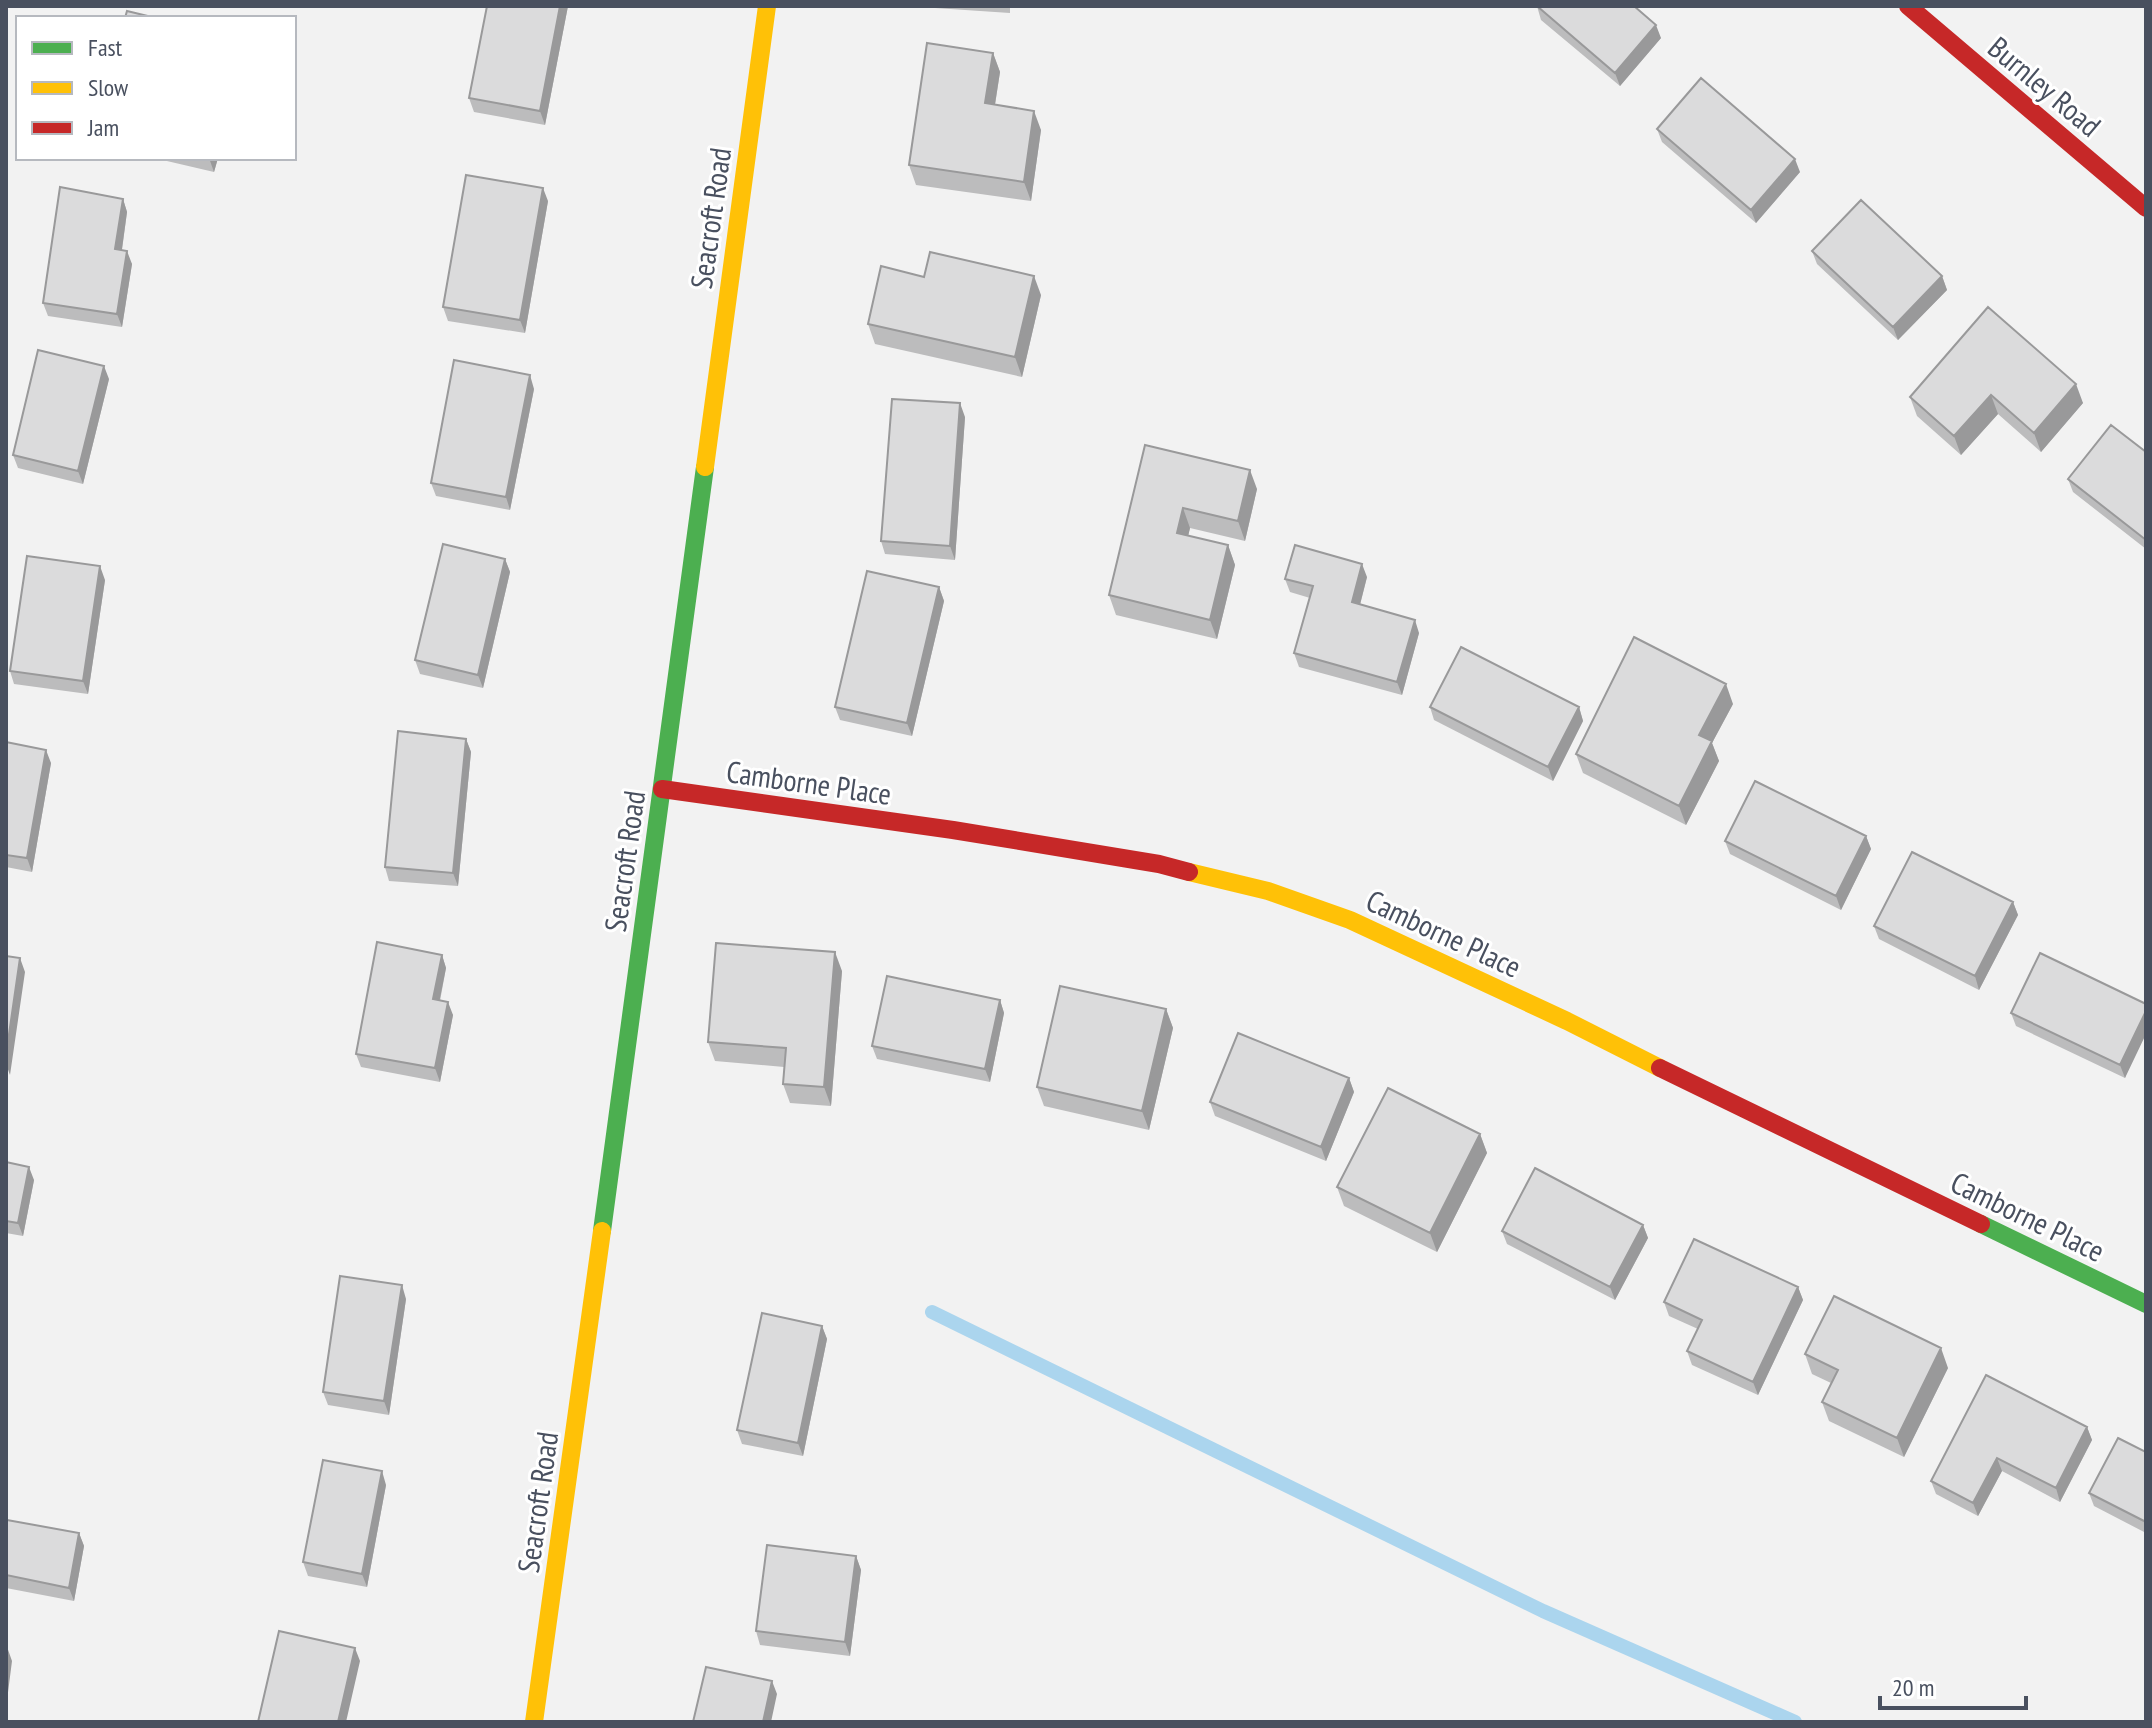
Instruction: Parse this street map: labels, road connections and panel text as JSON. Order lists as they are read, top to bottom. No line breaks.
{"streets":{"street":["Burnley Road","Seacroft Road","Camborne Place"]},"crossings":[["Seacroft Road","Camborne Place"]],"legend":["Fast","Slow","Jam"],"scale_bar":"20 m"}
